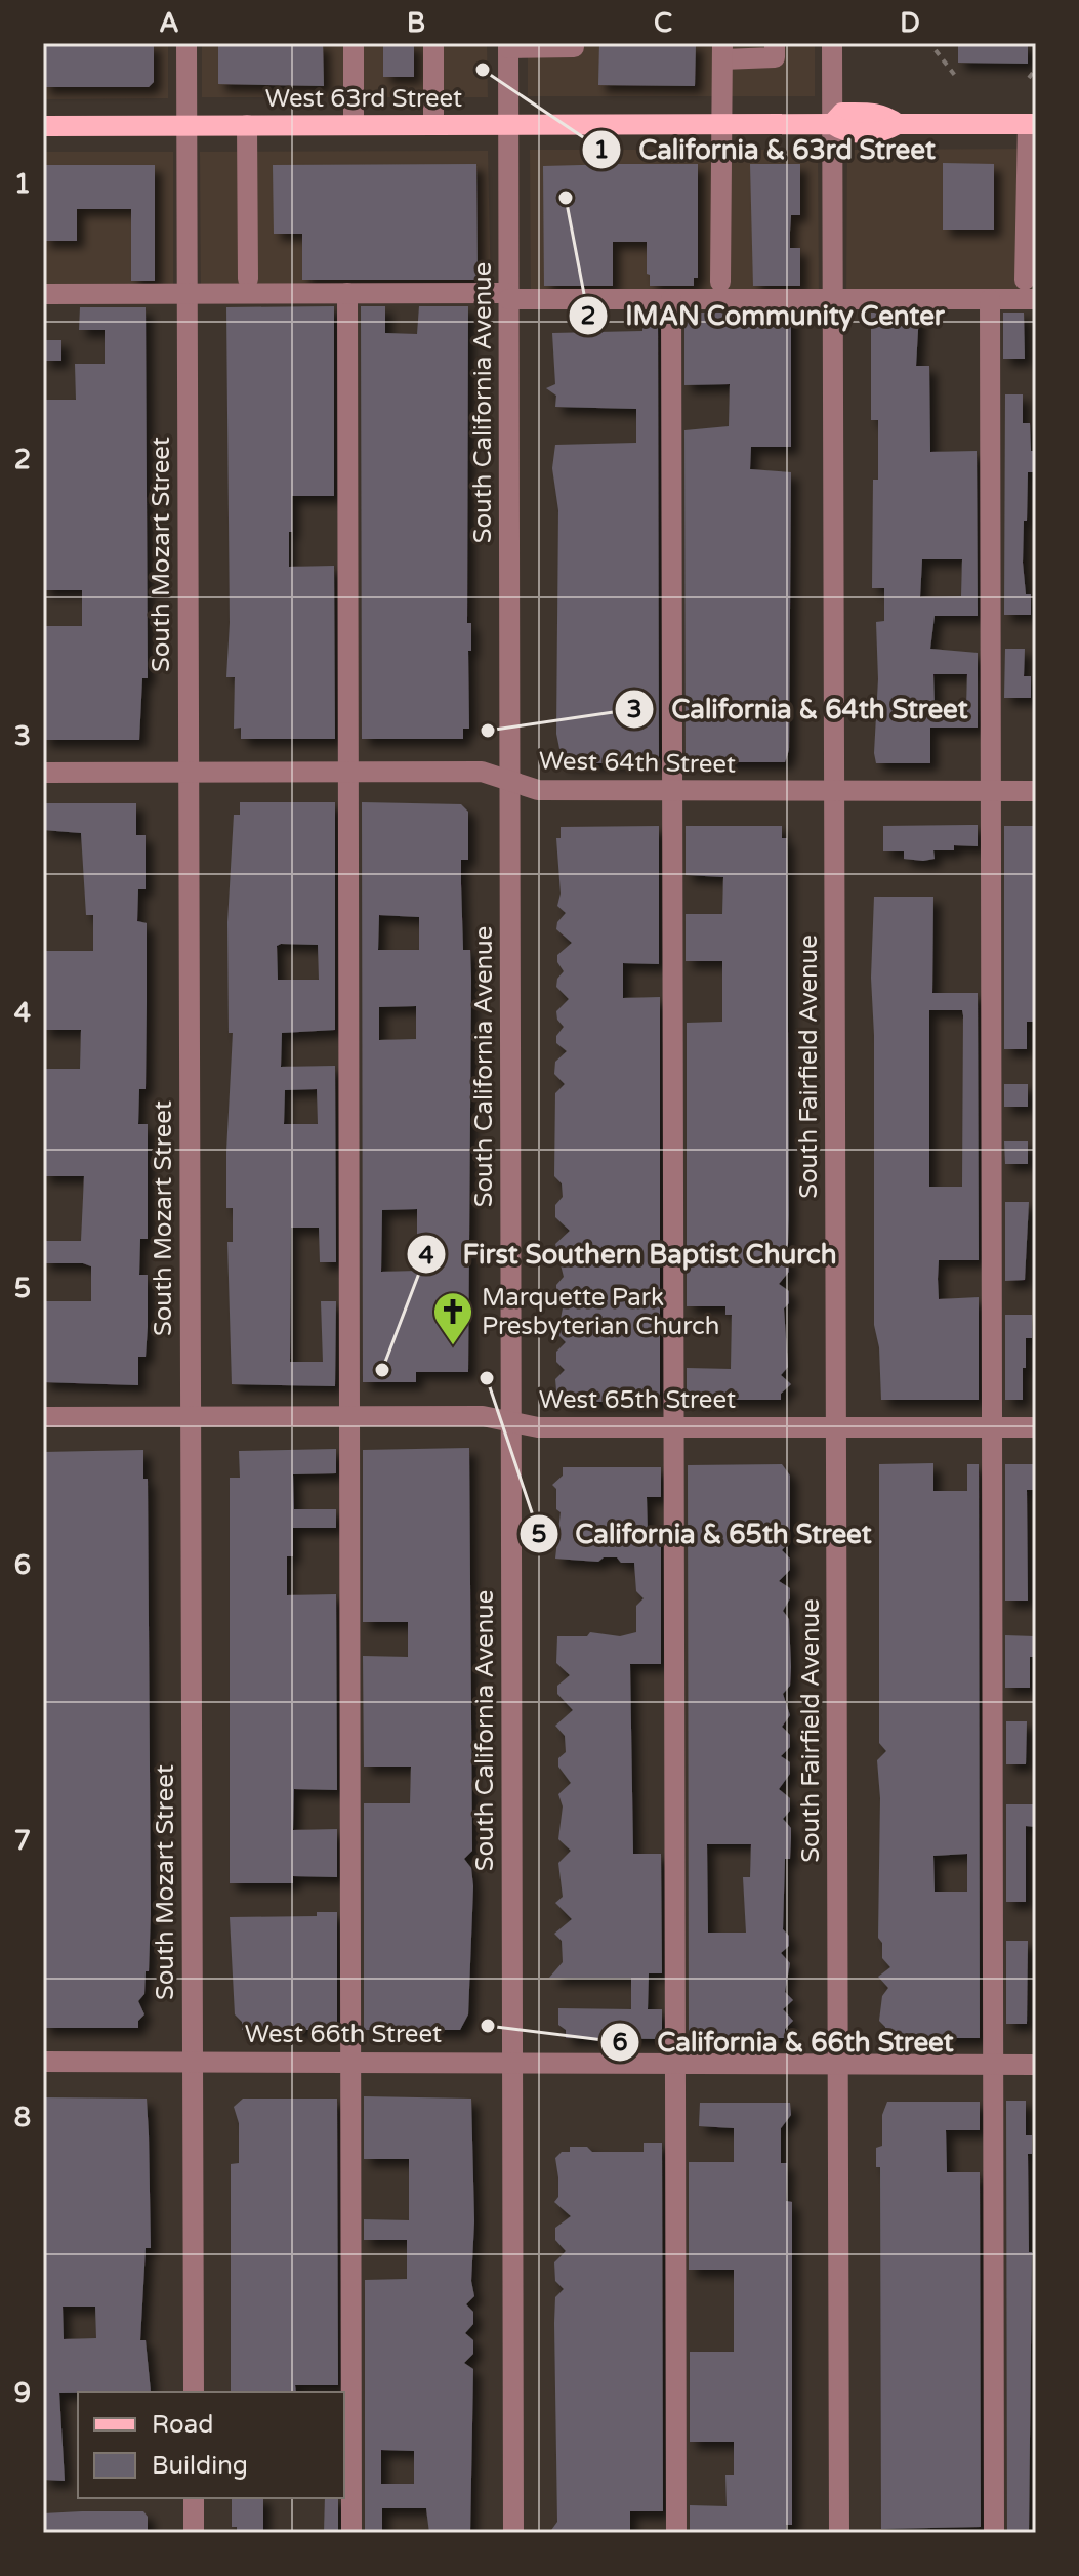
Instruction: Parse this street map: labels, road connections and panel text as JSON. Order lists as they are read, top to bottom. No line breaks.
{"streets":{"main road":["West 63rd Street"],"street":["South California Avenue","South Mozart Street","West 64th Street","South Fairfield Avenue","West 65th Street","West 66th Street"]},"crossings":[["West 63rd Street","South California Avenue"],["West 63rd Street","South Mozart Street"],["West 63rd Street","South Fairfield Avenue"],["South California Avenue","West 64th Street"],["South California Avenue","West 65th Street"],["South California Avenue","West 66th Street"],["South Mozart Street","West 64th Street"],["South Mozart Street","West 65th Street"],["South Mozart Street","West 66th Street"],["West 64th Street","South Fairfield Avenue"],["South Fairfield Avenue","West 65th Street"],["South Fairfield Avenue","West 66th Street"]],"places":{"other":["California & 63rd Street","IMAN Community Center","California & 64th Street","First Southern Baptist Church","California & 65th Street","California & 66th Street"],"church":["Marquette Park Presbyterian Church"]},"legend":["Road","Building"],"grid":{"columns":["A","B","C","D"],"rows":["1","2","3","4","5","6","7","8","9"]}}
